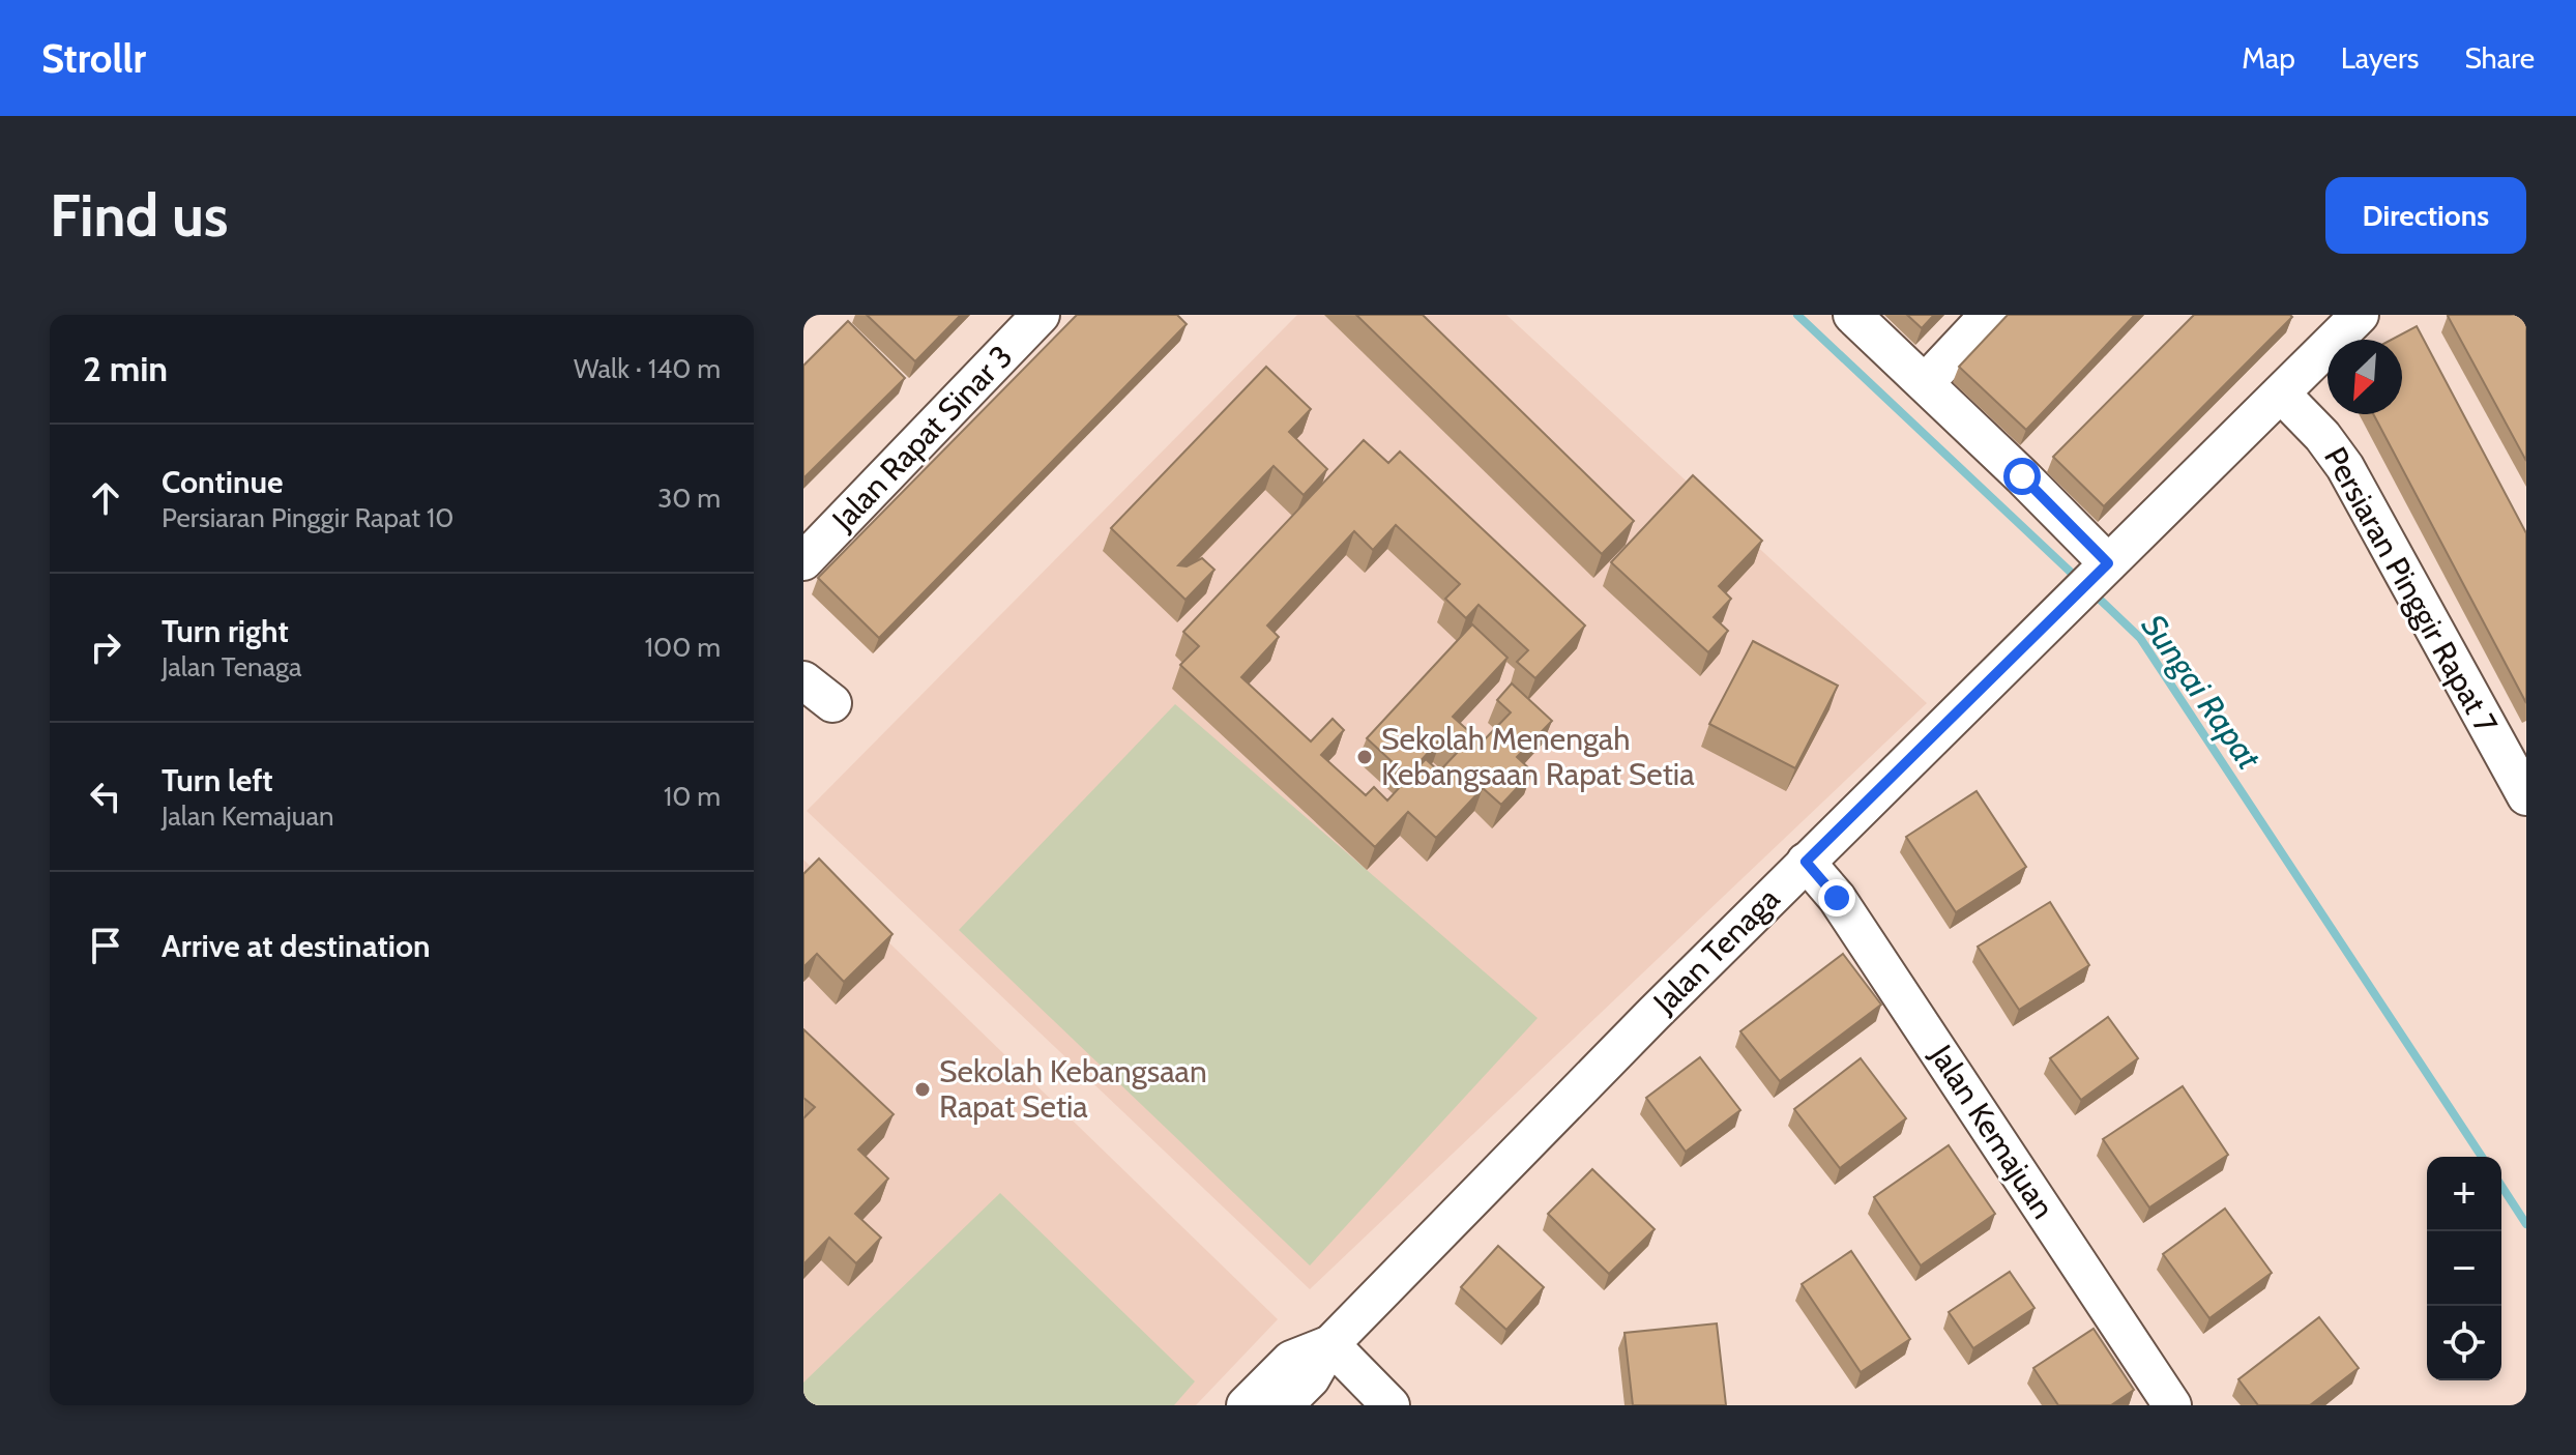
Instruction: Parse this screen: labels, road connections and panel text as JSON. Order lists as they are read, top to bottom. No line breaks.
{"streets":{"street":["Jalan Rapat Sinar 3","Persiaran Pinggir Rapat 7","Jalan Tenaga","Jalan Kemajuan"]},"crossings":[["Persiaran Pinggir Rapat 7","Jalan Tenaga"],["Jalan Tenaga","Jalan Kemajuan"]],"water":["Sungai Rapat"],"places":["Sekolah Menengah Kebangsaan Rapat Setia","Sekolah Kebangsaan Rapat Setia"],"north":"bottom left","page":{"header":"Strollr","nav":["Map","Layers","Share"],"buttons":"Directions","title":"Find us","heading":["2 min","Walk · 140 m"],"list":[["Continue","Persiaran Pinggir Rapat 10","30 m"],["Turn right","Jalan Tenaga","100 m"],["Turn left","Jalan Kemajuan","10 m"],"Arrive at destination"],"map_buttons":["+","−"]}}
